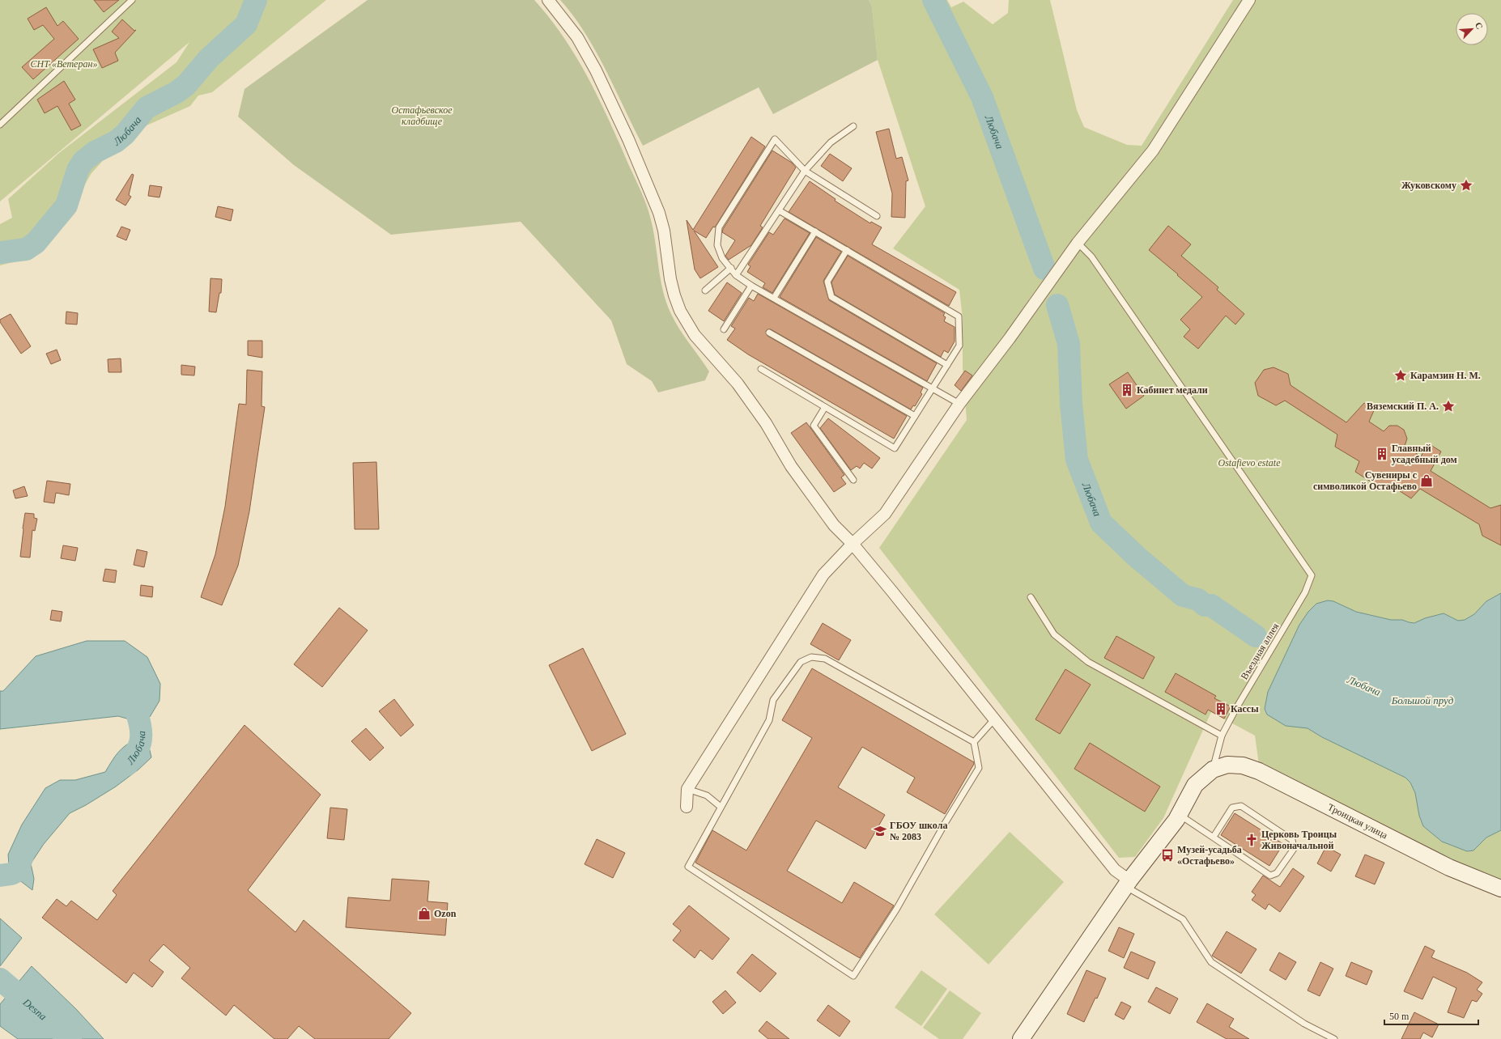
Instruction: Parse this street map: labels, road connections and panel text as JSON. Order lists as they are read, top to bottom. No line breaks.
{"streets":{"street":["Троицкая улица"],"lane":["Въездная аллея"]},"crossings":[["Въездная аллея","Троицкая улица"]],"water":["Любача","Большой пруд","Desna"],"parks":["СНТ «Ветеран»","Остафьевское кладбище","Ostafievo estate"],"places":{"place":["Жуковскому","Карамзин Н. М.","Вяземский П. А."],"building":["Кабинет медали","Главный усадебный дом","Кассы"],"shop":["Сувениры с символикой Остафьево","Ozon"],"school or university":["ГБОУ школа № 2083"],"church":["Церковь Троицы Живоначальной"],"bus stop":["Музей-усадьба «Остафьево»"]},"scale_bar":"50 m","north":"top right"}
